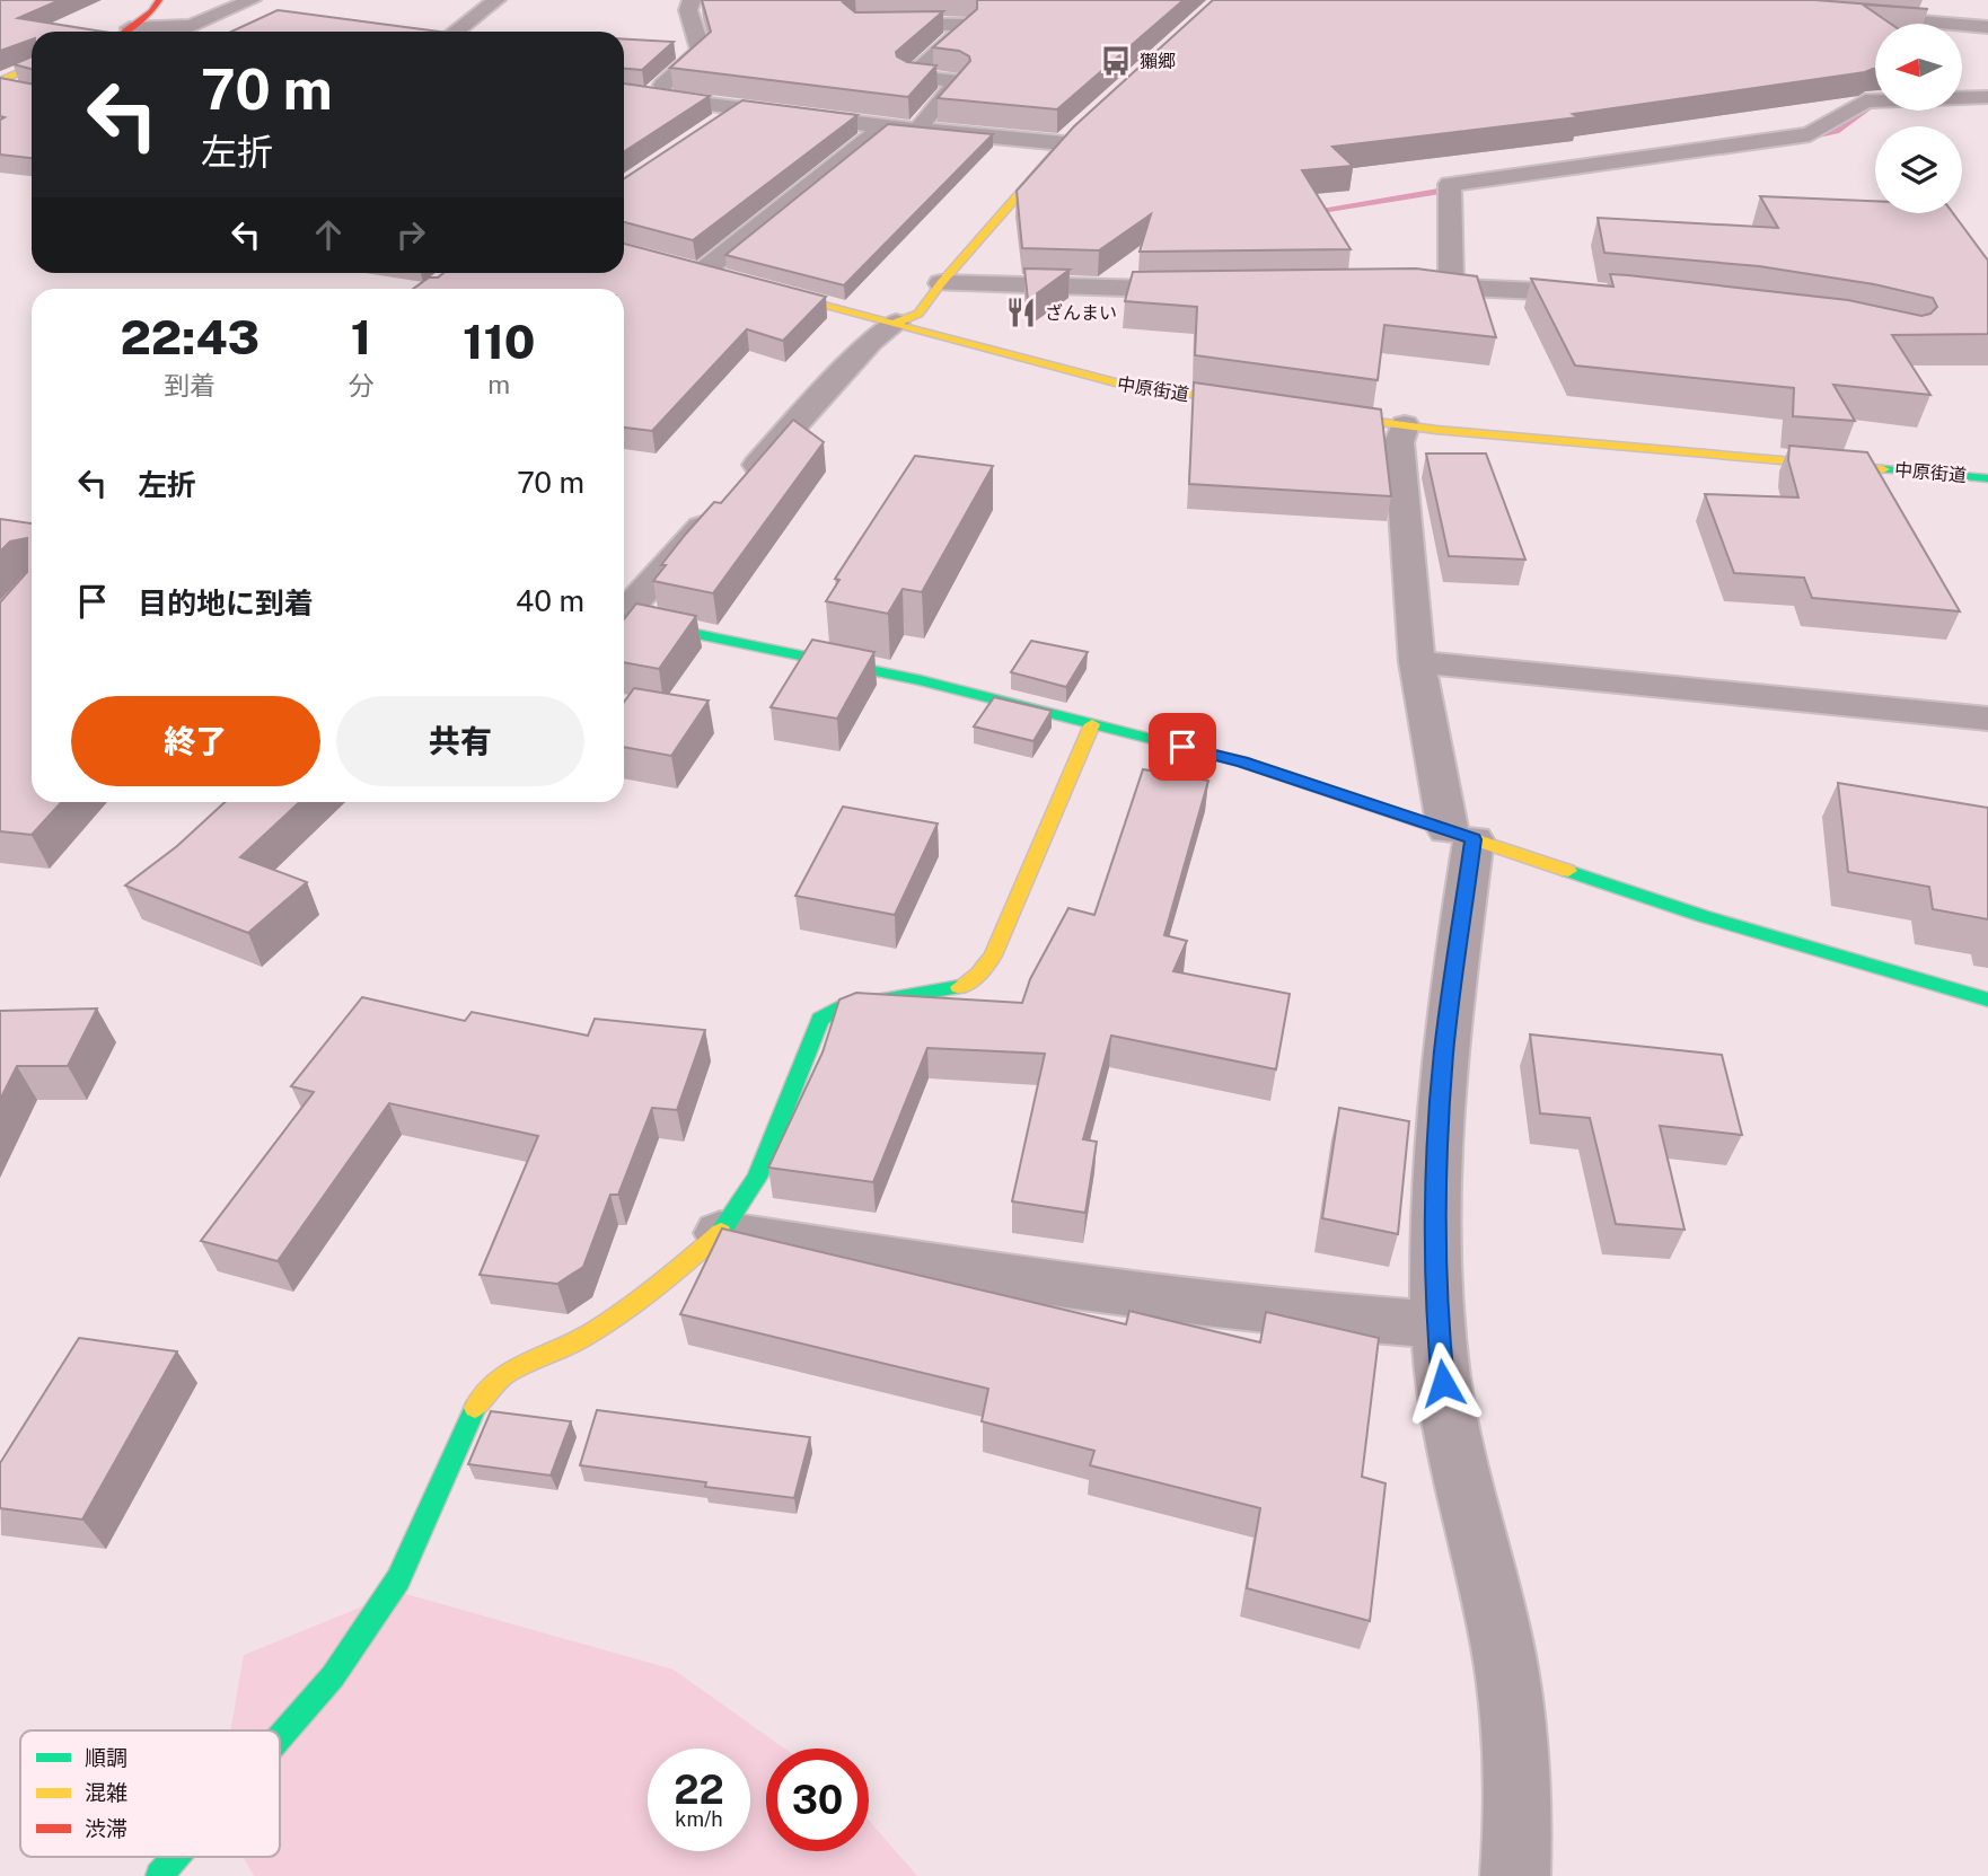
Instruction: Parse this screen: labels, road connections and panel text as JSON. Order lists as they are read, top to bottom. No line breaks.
{"streets":{"street":["中原街道"]},"places":{"bus stop":["獺郷"],"restaurant":["ざんまい"]},"legend":["順調","混雑","渋滞"],"north":"left","page":{"turn":["70 m","左折"],"eta":["22:43","到着","1","分","110","m"],"list":[{"name":"左折","value":"70 m"},{"name":"目的地に到着","value":"40 m"}],"buttons":["終了","共有"],"speed":"22 km/h","limit":"30"}}
